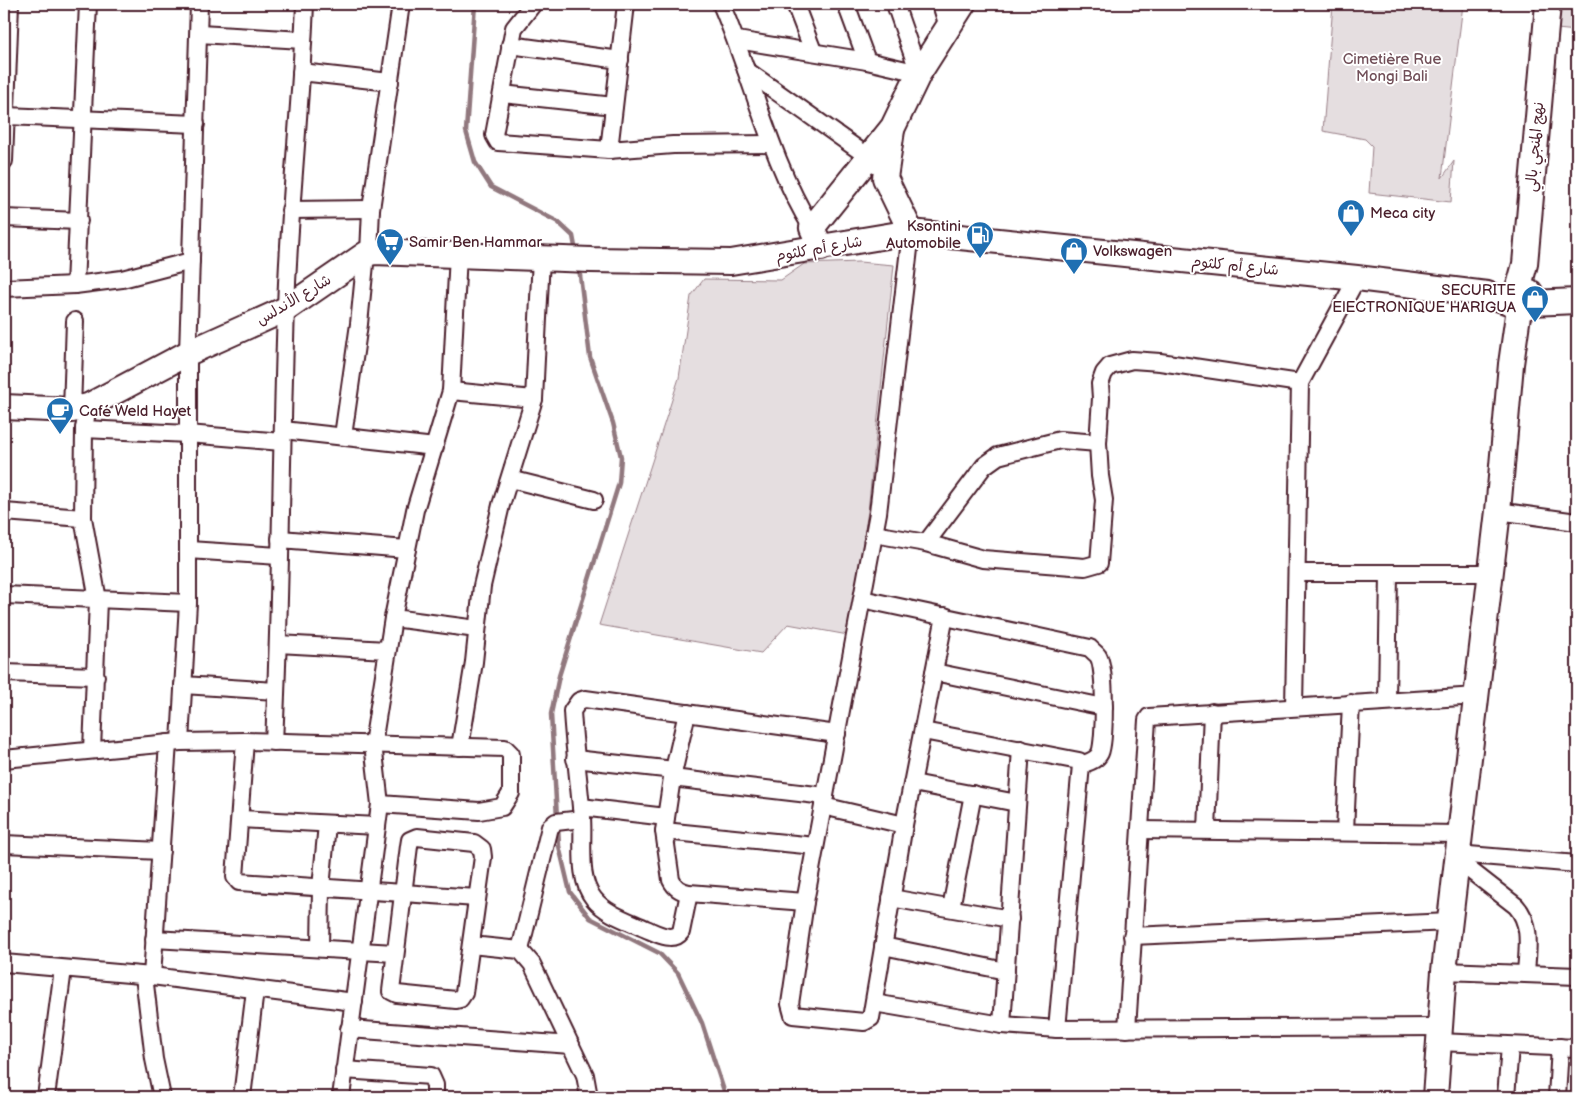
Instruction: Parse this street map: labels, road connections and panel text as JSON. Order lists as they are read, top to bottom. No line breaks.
{"streets":{"street":["نهج المنجي بالي","شارع أم كلثوم","شارع الأندلس"]},"crossings":[["نهج المنجي بالي","شارع أم كلثوم"]],"parks":["Cimetière Rue Mongi Bali"],"places":{"shop":["Meca city","Volkswagen","SECURITE ElECTRONIQUE HARIGUA"],"fuel station":["Ksontini Automobile"],"supermarket":["Samir Ben Hammar"],"cafe":["Café Weld Hayet"]}}
